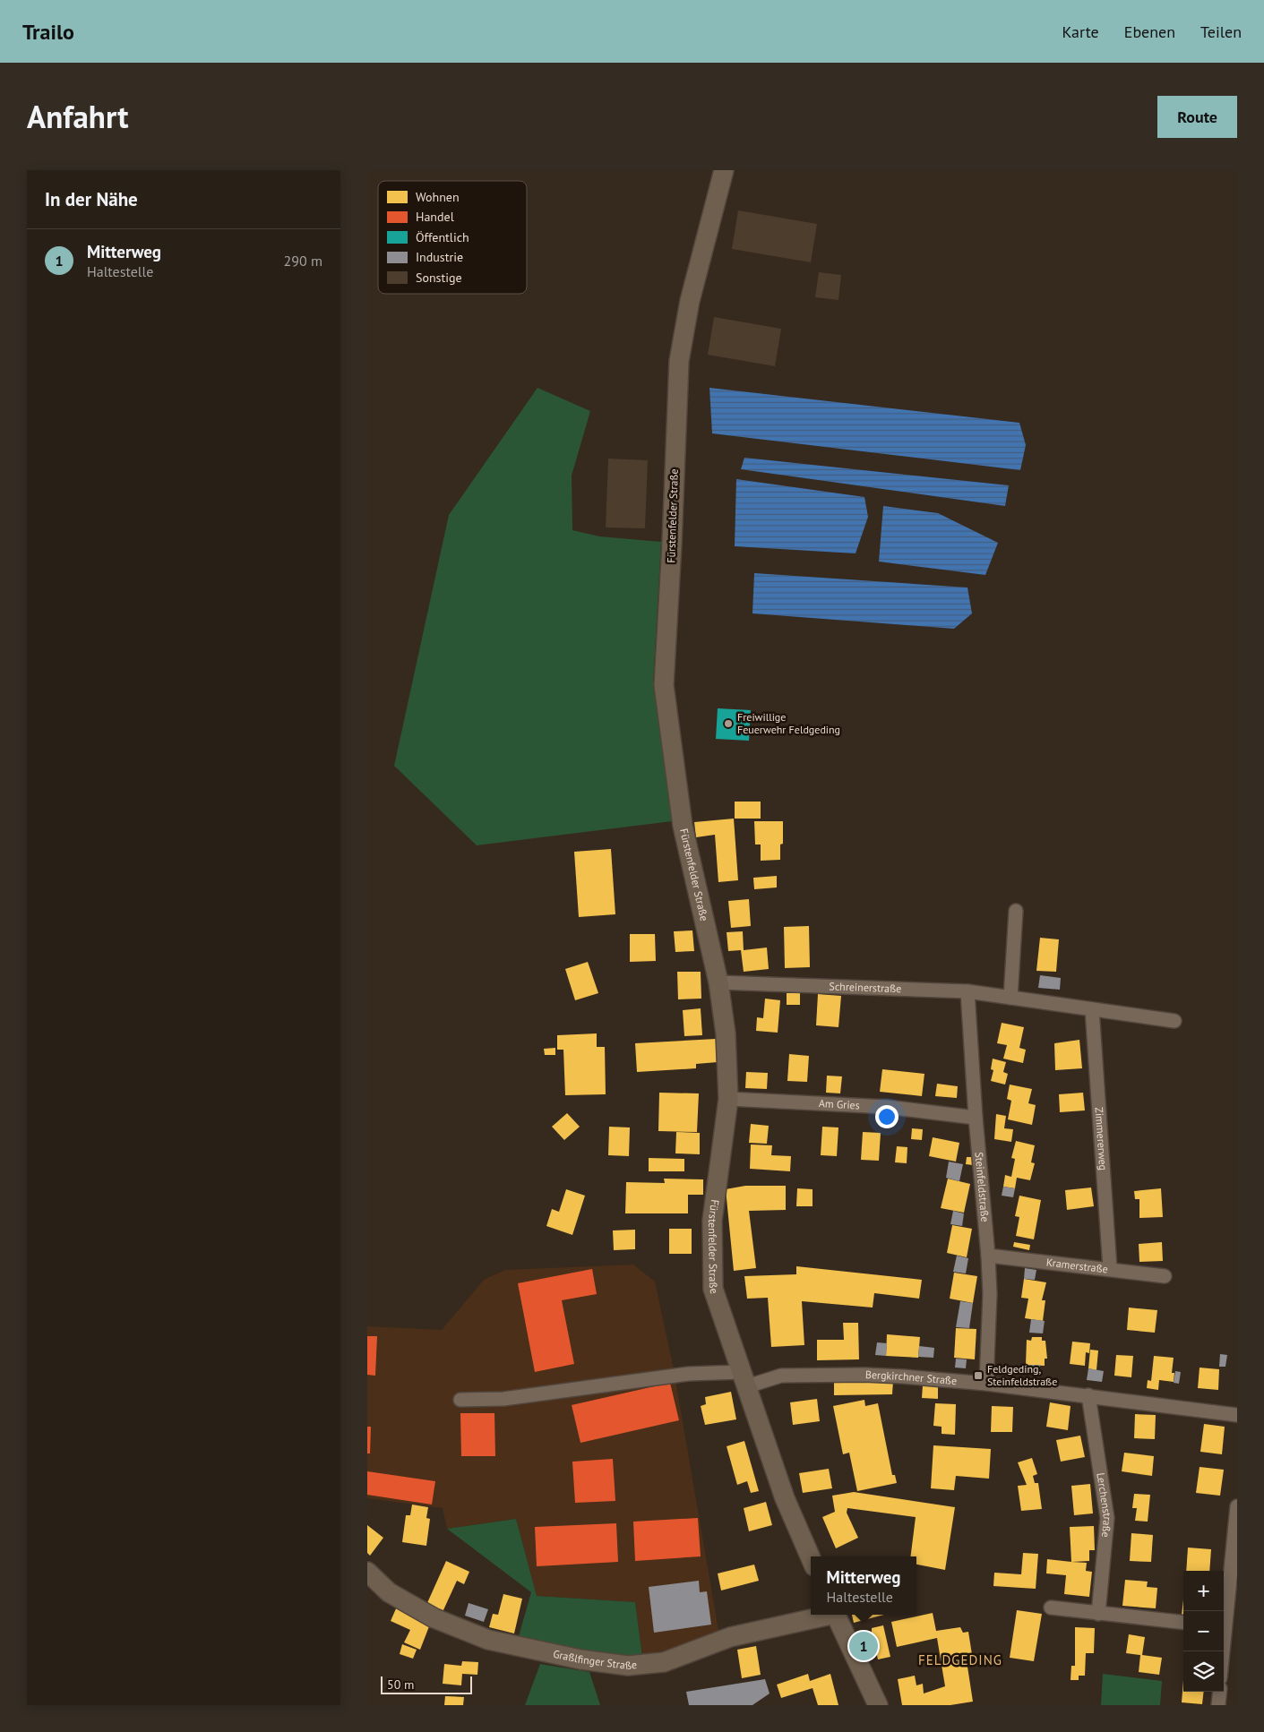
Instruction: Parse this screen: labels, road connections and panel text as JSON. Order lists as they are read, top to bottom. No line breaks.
{"streets":{"street":["Fürstenfelder Straße","Schreinerstraße","Am Gries","Zimmererweg","Steinfeldstraße","Kramerstraße","Bergkirchner Straße","Lerchenstraße","Graßlfinger Straße"]},"crossings":[["Fürstenfelder Straße","Schreinerstraße"],["Fürstenfelder Straße","Am Gries"],["Fürstenfelder Straße","Bergkirchner Straße"],["Schreinerstraße","Zimmererweg"],["Schreinerstraße","Steinfeldstraße"],["Am Gries","Steinfeldstraße"],["Zimmererweg","Kramerstraße"],["Steinfeldstraße","Kramerstraße"],["Steinfeldstraße","Bergkirchner Straße"],["Bergkirchner Straße","Lerchenstraße"]],"districts":["FELDGEDING"],"places":{"other":["Freiwillige Feuerwehr Feldgeding"],"transit":["Feldgeding, Steinfeldstraße"]},"legend":["Wohnen","Handel","Öffentlich","Industrie","Sonstige"],"scale_bar":"50 m","page":{"header":"Trailo","nav":["Karte","Ebenen","Teilen"],"title":"Anfahrt","buttons":"Route","heading":"In der Nähe","list":[{"mark":"1","name":"Mitterweg","note":"Haltestelle","value":"290 m"}],"popup":["Mitterweg","Haltestelle"],"map_buttons":["+","−"],"pins":"1","scale":"50 m"}}
